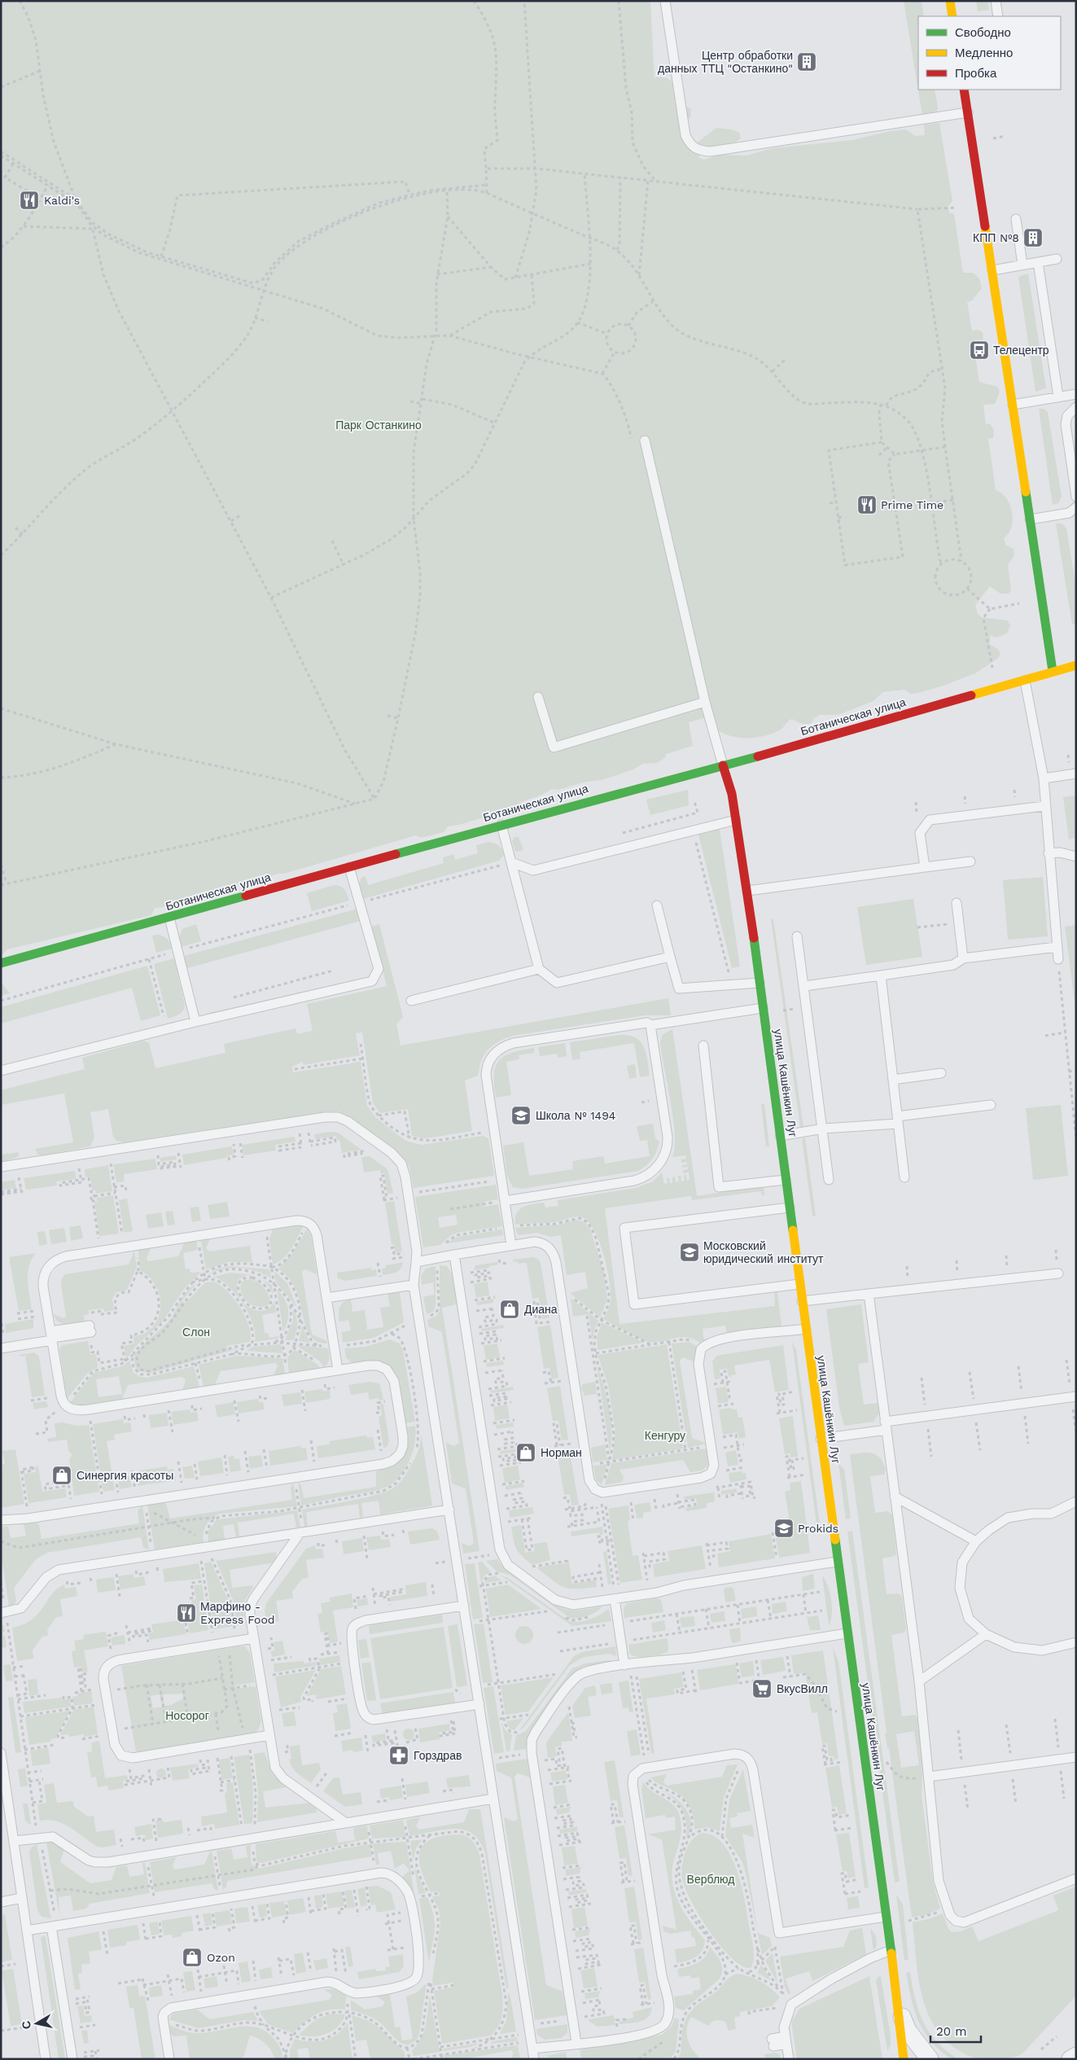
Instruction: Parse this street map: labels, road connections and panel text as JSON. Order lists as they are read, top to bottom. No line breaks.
{"streets":{"street":["Ботаническая улица","улица Кашёнкин Луг"]},"crossings":[["Ботаническая улица","улица Кашёнкин Луг"]],"parks":["Парк Останкино","Слон","Кенгуру","Носорог","Верблюд"],"places":{"building":["Центр обработки данных ТТЦ \"Останкино\"","КПП №8"],"restaurant":["Kaldi's","Prime Time","Марфино - Express Food"],"bus stop":["Телецентр"],"school or university":["Школа № 1494","Московский юридический институт","Prokids"],"shop":["Диана","Норман","Синергия красоты","Ozon"],"supermarket":["ВкусВилл"],"pharmacy":["Горздрав"]},"legend":["Свободно","Медленно","Пробка"],"scale_bar":"20 m","north":"left"}
